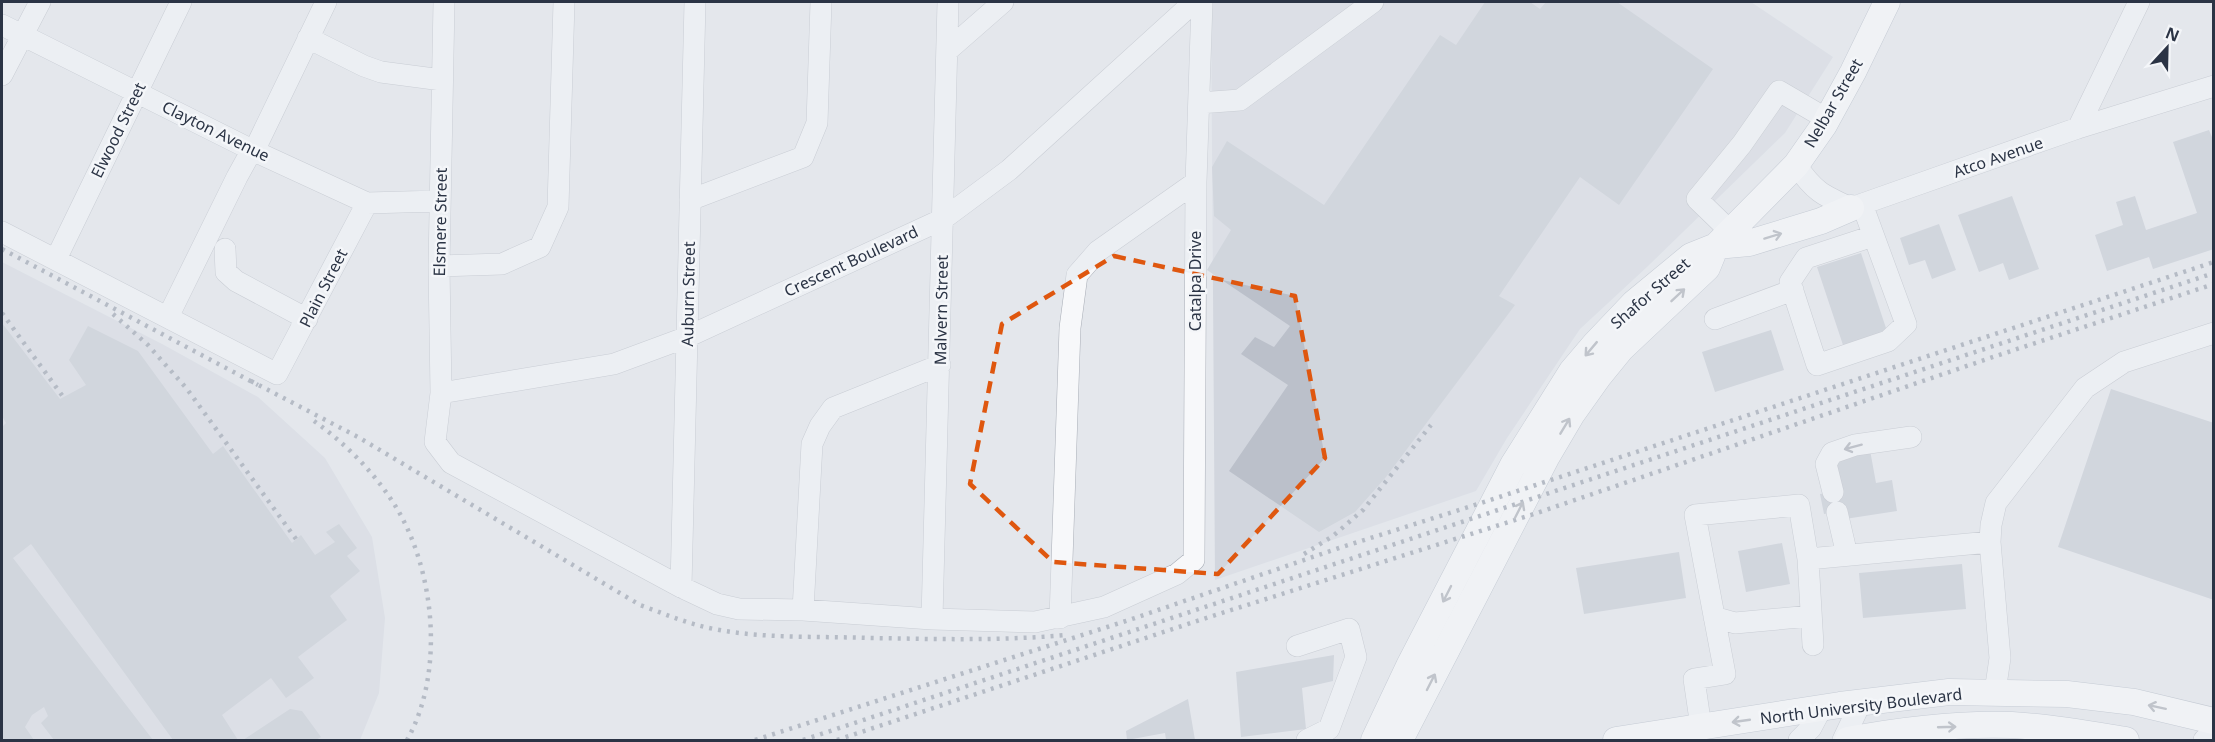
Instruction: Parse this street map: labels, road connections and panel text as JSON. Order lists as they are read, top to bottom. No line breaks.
{"streets":{"main road":["Nelbar Street","Shafor Street","North University Boulevard"],"street":["Elwood Street","Clayton Avenue","Atco Avenue","Elsmere Street","Crescent Boulevard","Catalpa Drive","Plain Street","Auburn Street","Malvern Street"]},"crossings":[["Nelbar Street","Shafor Street"],["Elwood Street","Clayton Avenue"],["Clayton Avenue","Elsmere Street"],["Clayton Avenue","Plain Street"],["Elsmere Street","Crescent Boulevard"],["Elsmere Street","Auburn Street"],["Crescent Boulevard","Auburn Street"],["Crescent Boulevard","Malvern Street"]],"north":"top"}
